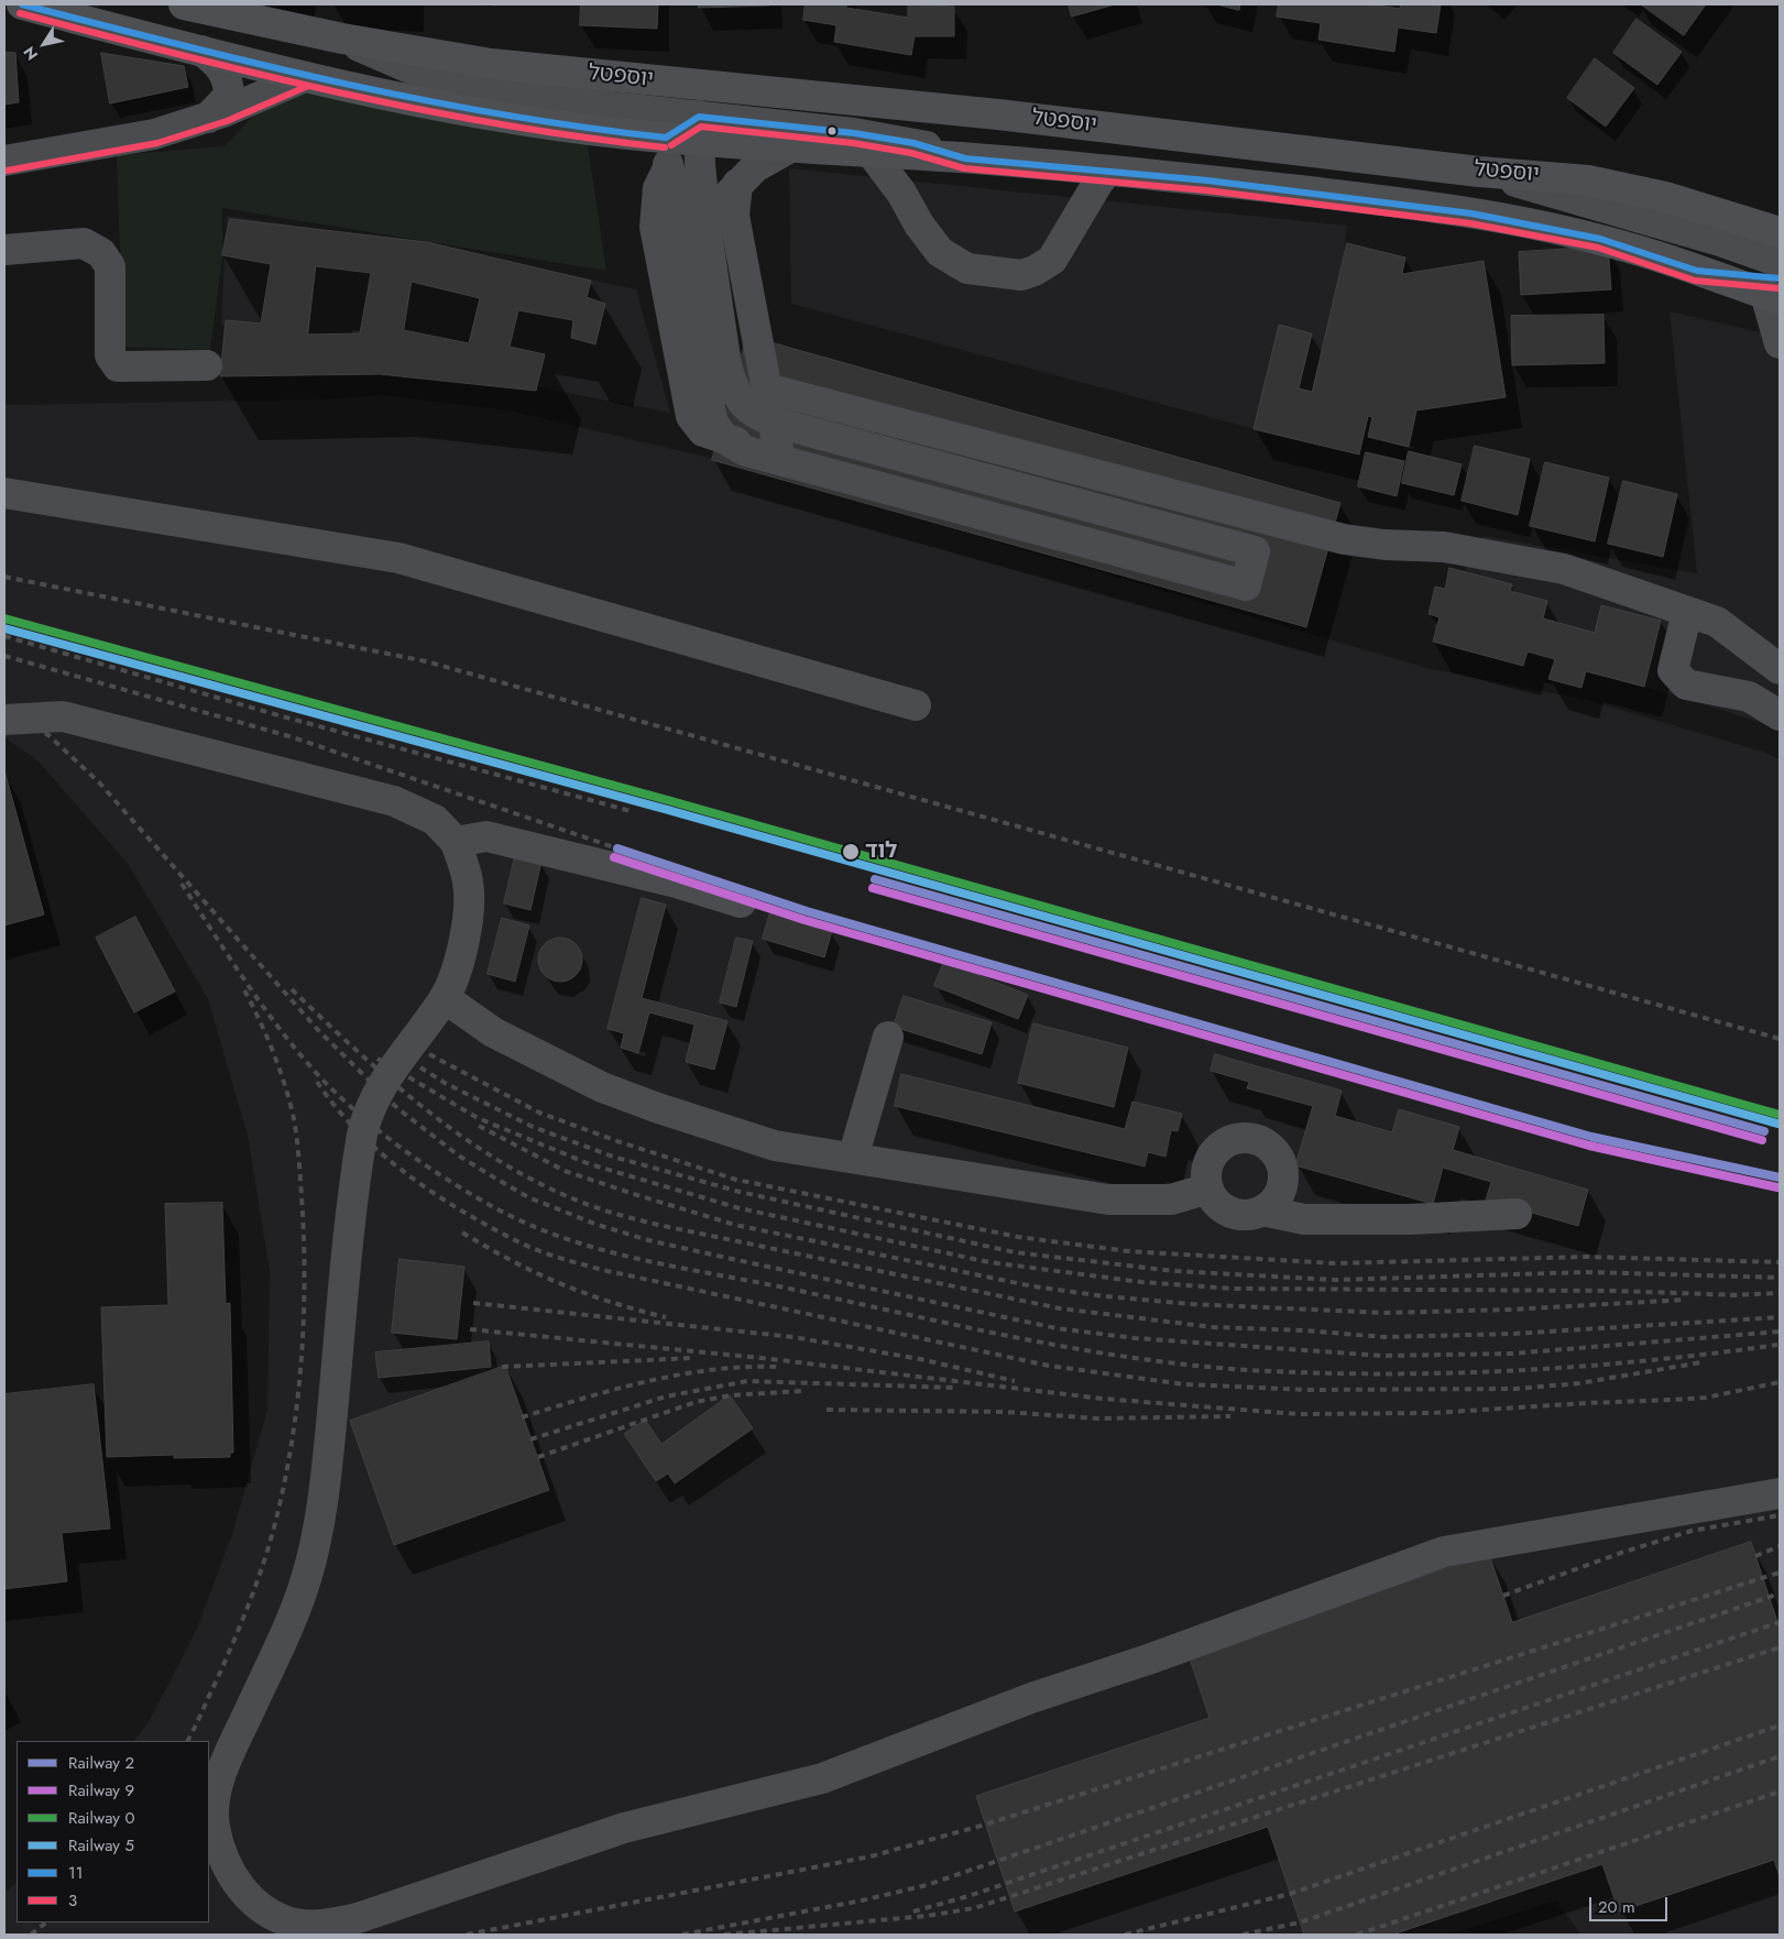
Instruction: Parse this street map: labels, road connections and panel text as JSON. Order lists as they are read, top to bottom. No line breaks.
{"streets":{"main road":["יוספטל"]},"places":["לוד"],"lines":["transit line 11","transit line 3","rail line 0","rail line 5","rail line 2","rail line 9"],"legend":["Railway 2","Railway 9","Railway 0","Railway 5","11","3"],"scale_bar":"20 m","north":"bottom left"}
